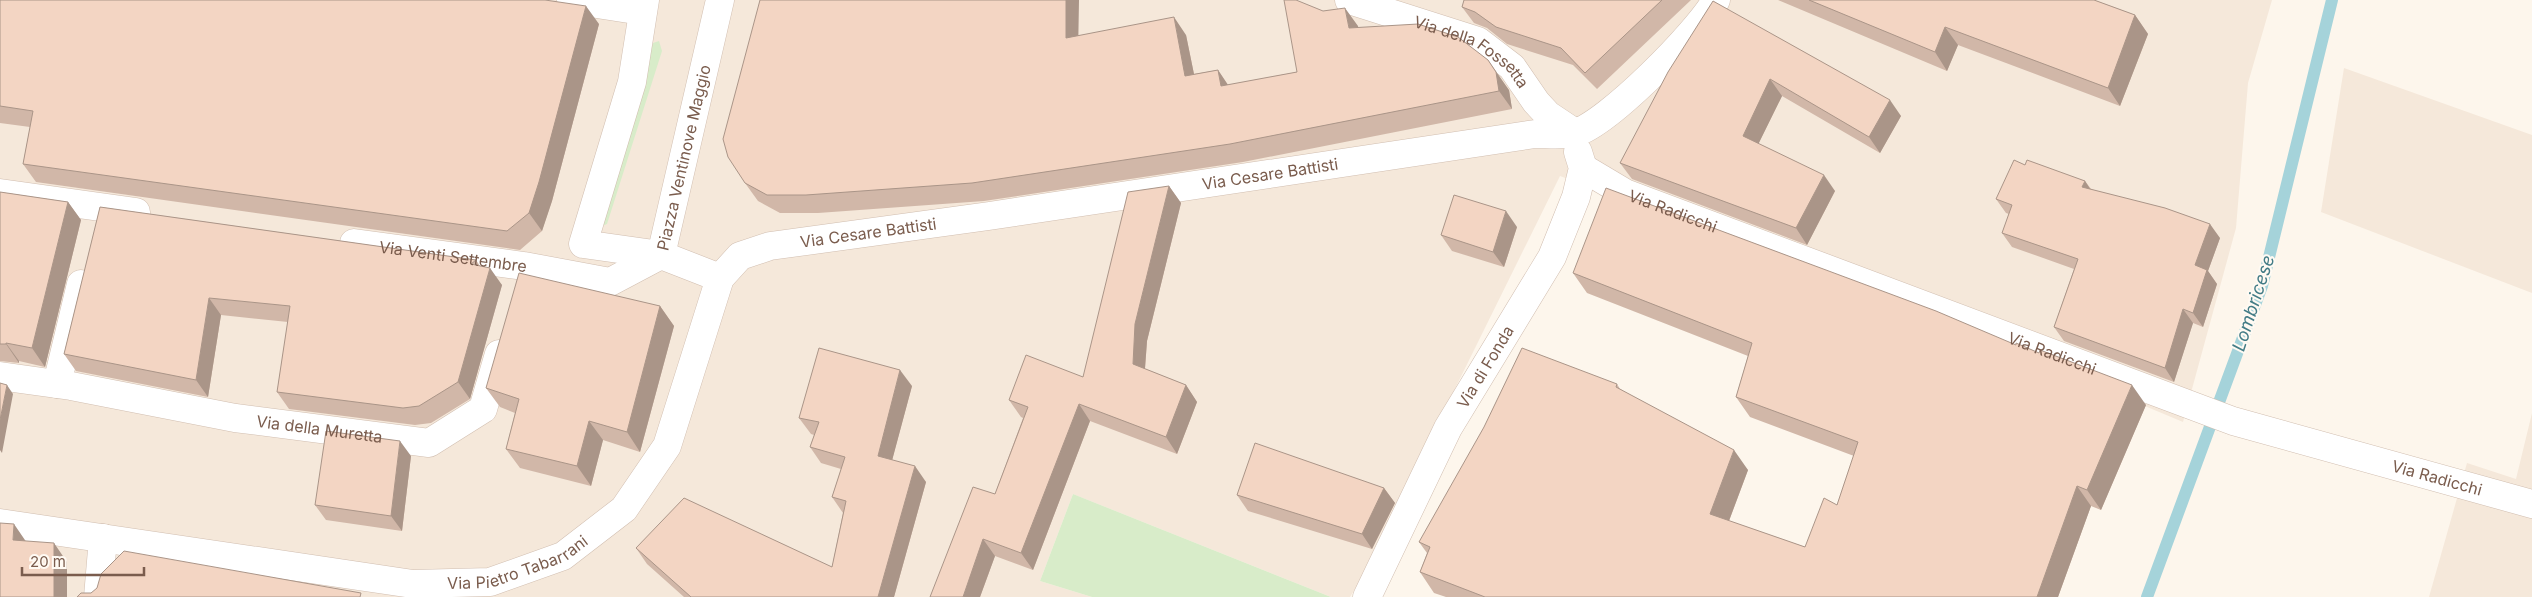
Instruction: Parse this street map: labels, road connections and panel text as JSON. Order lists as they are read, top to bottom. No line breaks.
{"streets":{"street":["Via della Fossetta","Piazza Ventinove Maggio","Via Cesare Battisti","Via Radicchi","Via Venti Settembre","Via di Fonda","Via della Muretta","Via Pietro Tabarrani"]},"crossings":[["Via della Fossetta","Via Cesare Battisti"],["Via della Fossetta","Via di Fonda"],["Piazza Ventinove Maggio","Via Venti Settembre"],["Via Cesare Battisti","Via di Fonda"],["Via Cesare Battisti","Via Pietro Tabarrani"],["Via Radicchi","Via di Fonda"]],"water":["Lombricese"],"scale_bar":"20 m"}
